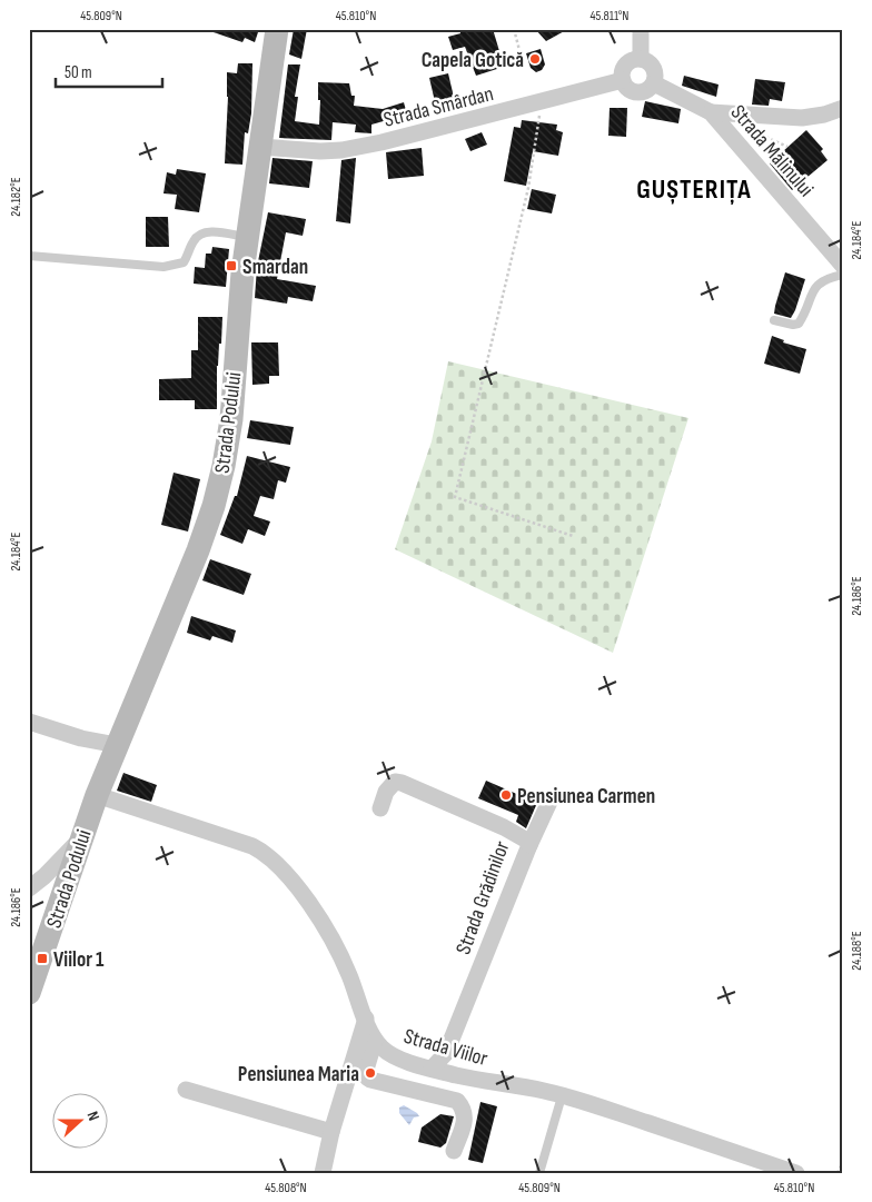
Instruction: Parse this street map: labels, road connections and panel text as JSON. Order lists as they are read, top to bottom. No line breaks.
{"streets":{"street":["Strada Smârdan","Strada Mălinului","Strada Podului","Strada Grădinilor","Strada Viilor"]},"crossings":[["Strada Smârdan","Strada Mălinului"],["Strada Smârdan","Strada Podului"],["Strada Podului","Strada Viilor"],["Strada Grădinilor","Strada Viilor"]],"districts":["GUȘTERIȚA"],"places":{"other":["Capela Gotică","Pensiunea Carmen","Pensiunea Maria"],"transit":["Smardan","Viilor 1"]},"scale_bar":"50 m","north":"right","coordinates":["45.809°N","45.810°N","45.811°N","24.182°E","24.184°E","24.186°E","24.188°E","45.808°N"]}
